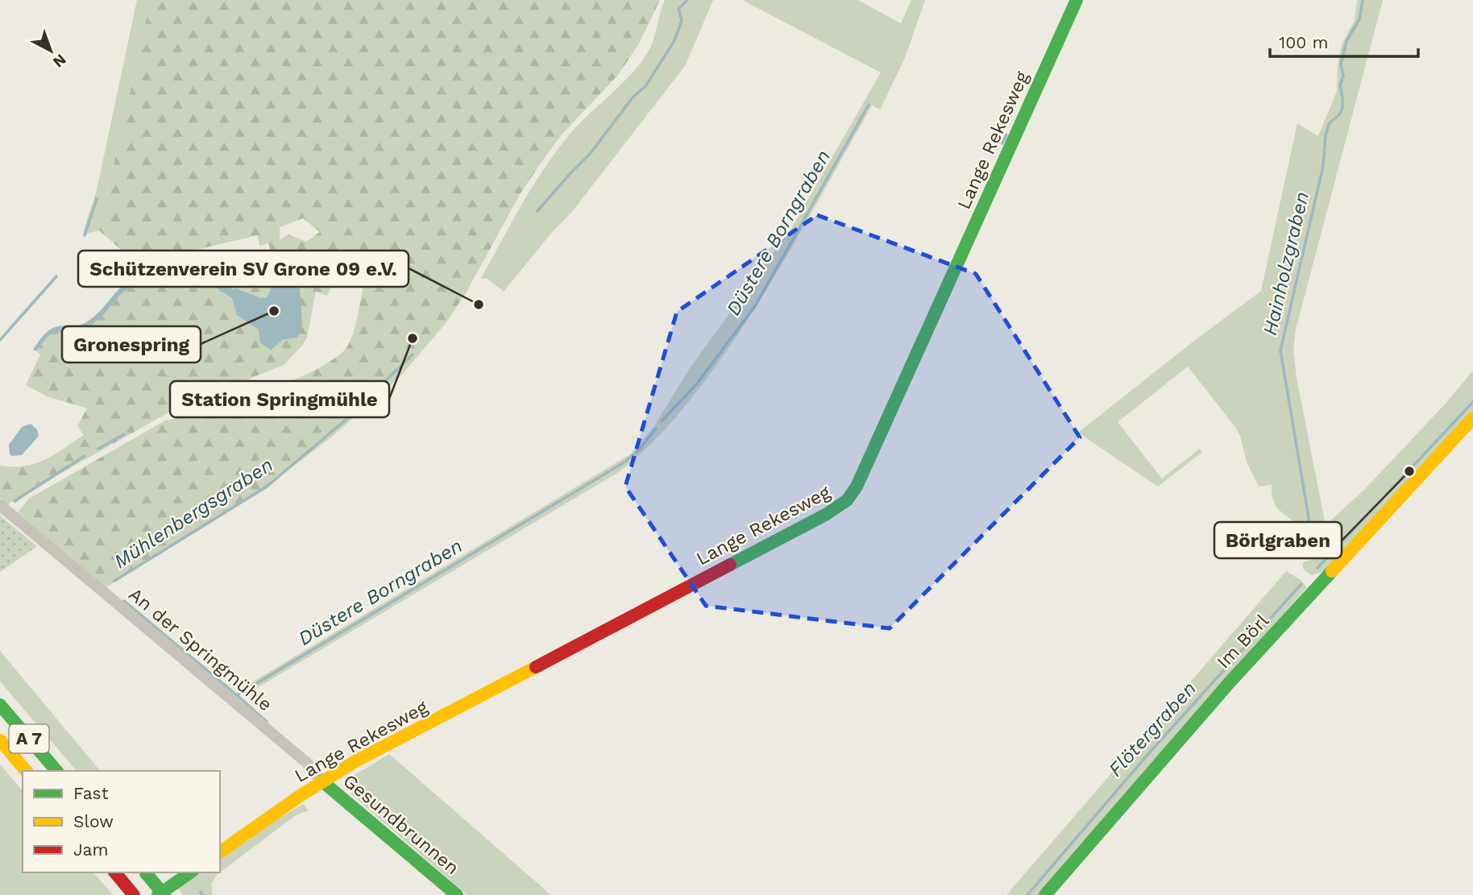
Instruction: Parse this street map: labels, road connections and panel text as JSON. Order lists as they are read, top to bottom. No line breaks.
{"streets":{"main road":["Lange Rekesweg","Im Börl","A 7","Gesundbrunnen"],"street":["An der Springmühle"]},"crossings":[["Lange Rekesweg","An der Springmühle"],["Lange Rekesweg","Gesundbrunnen"],["An der Springmühle","Gesundbrunnen"]],"water":["Düstere Borngraben","Hainholzgraben","Mühlenbergsgraben","Flötergraben"],"places":["Schützenverein SV Grone 09 e.V.","Gronespring","Station Springmühle","Börlgraben"],"legend":["Fast","Slow","Jam"],"scale_bar":"100 m","north":"bottom right"}
